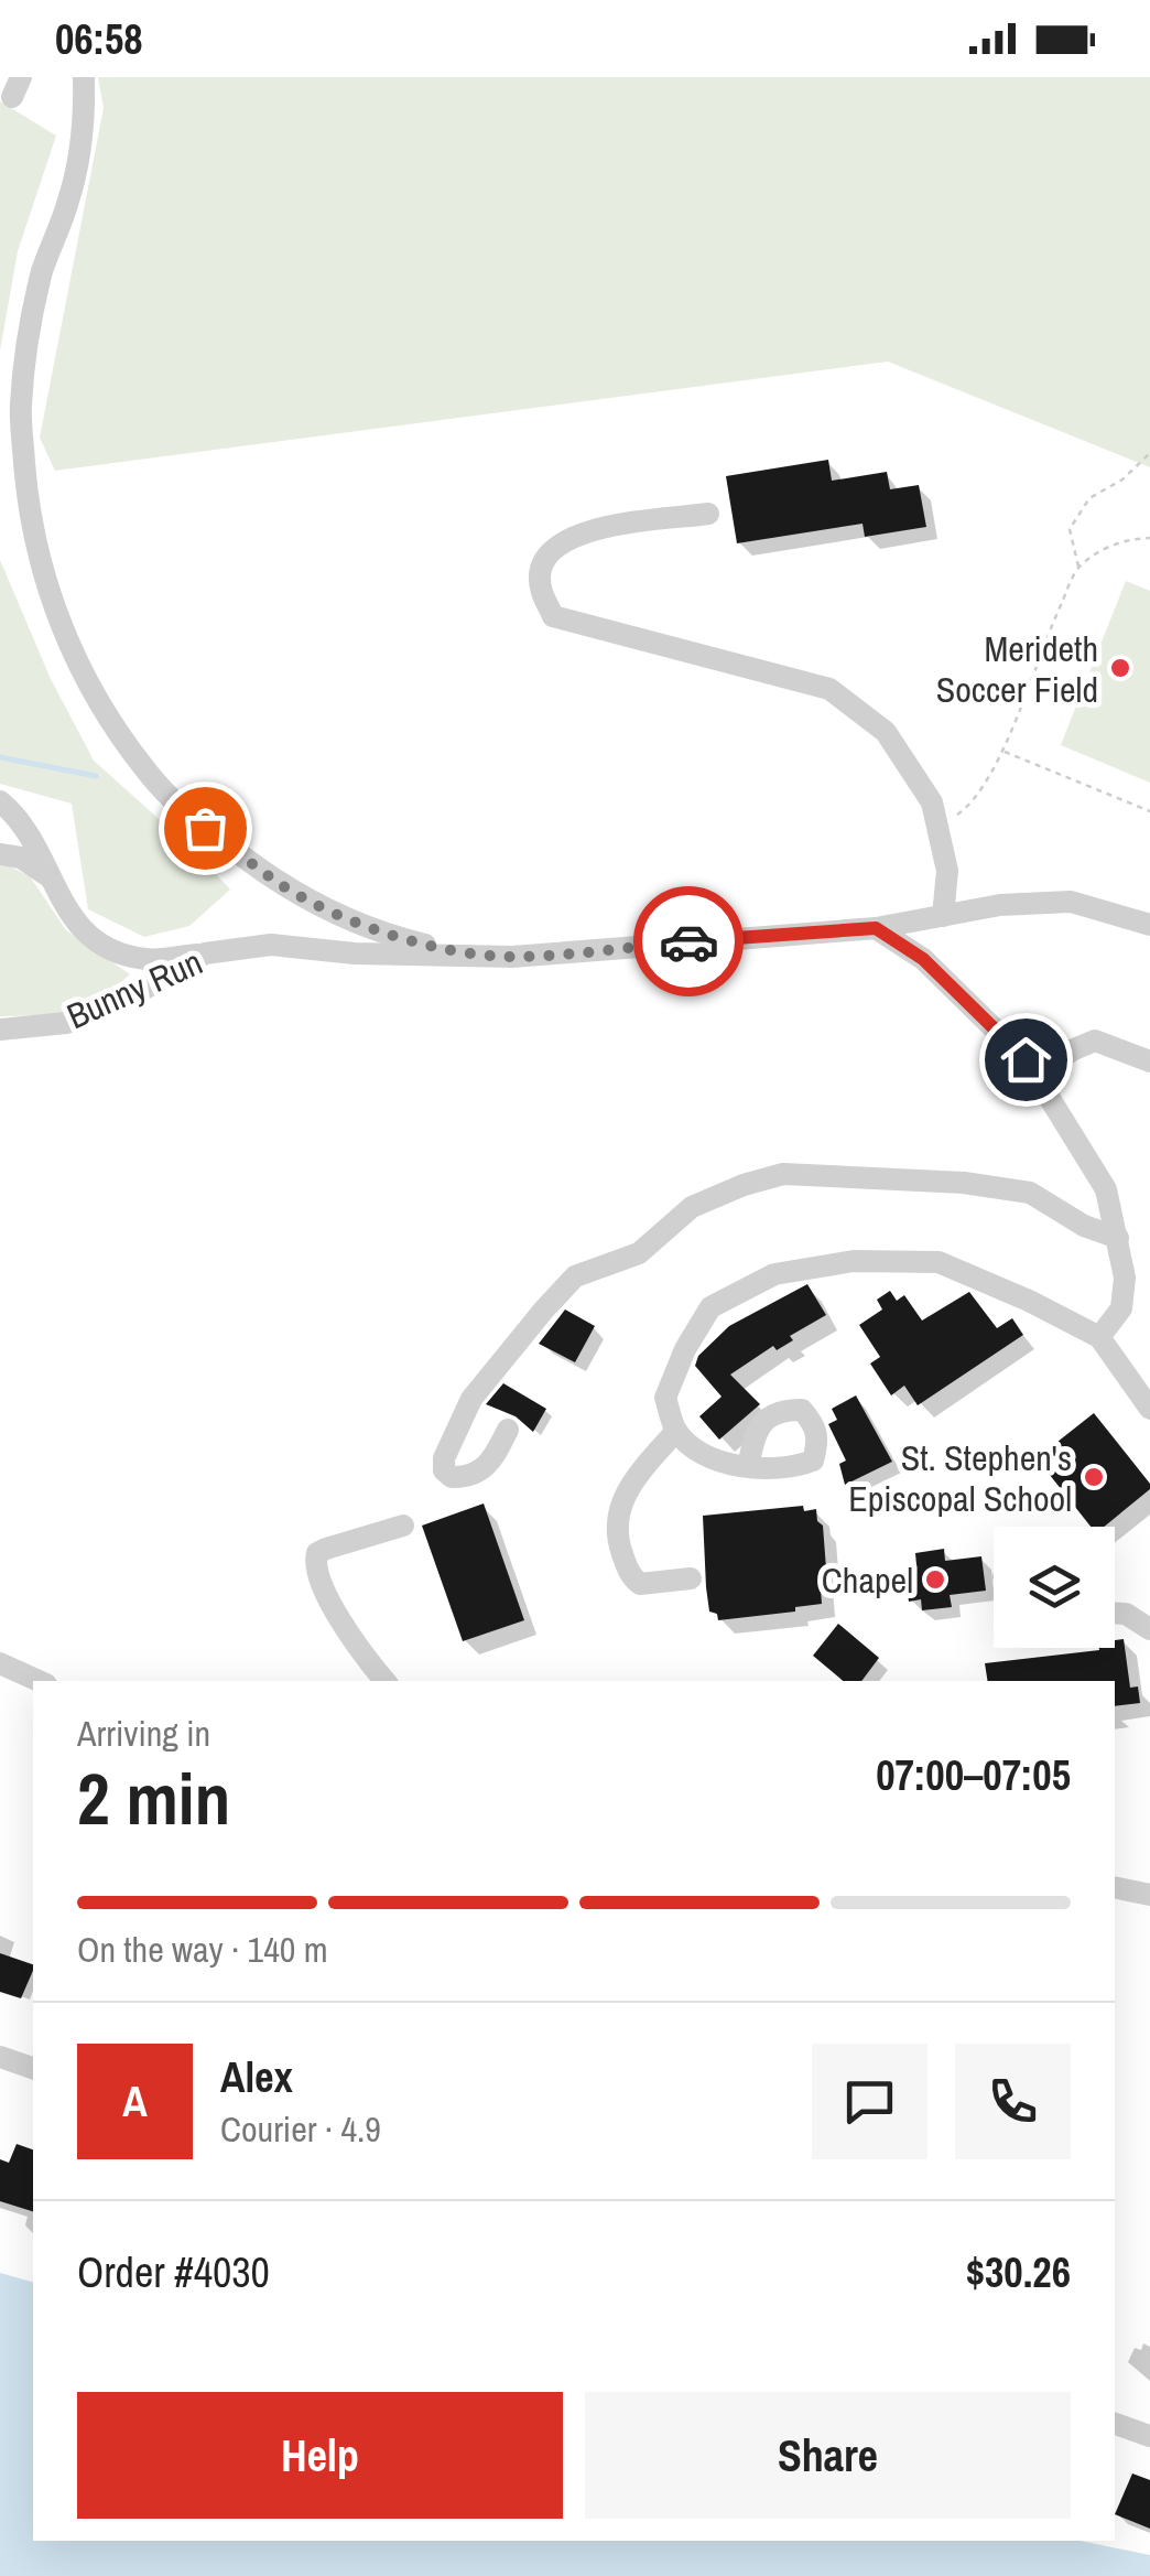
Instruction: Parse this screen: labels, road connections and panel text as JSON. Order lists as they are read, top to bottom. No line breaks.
{"streets":{"street":["Bunny Run"]},"places":["Merideth Soccer Field","St. Stephen's Episcopal School","Chapel"],"page":{"status":"06:58","heading":["2 min","Arriving in","07:00–07:05"],"panel":["Alex","Courier · 4.9","Order #4030","$30.26"],"bar":"On the way · 140 m","round":"A","buttons":["Help","Share"]}}
